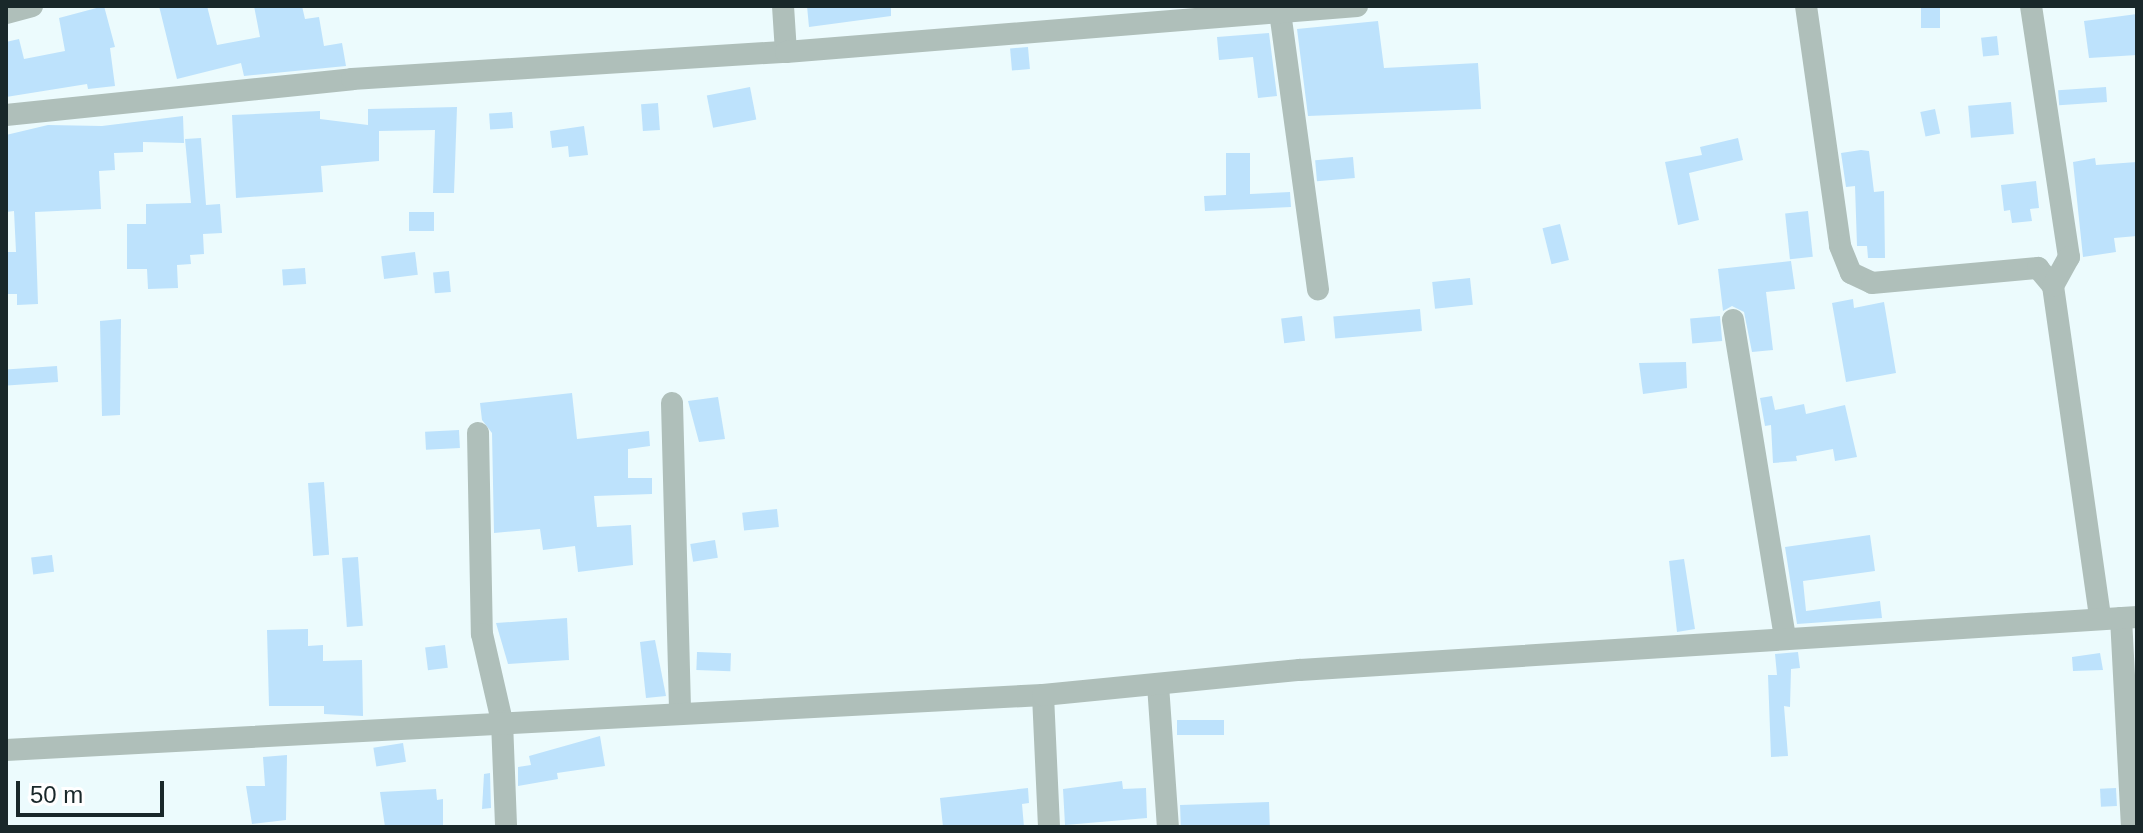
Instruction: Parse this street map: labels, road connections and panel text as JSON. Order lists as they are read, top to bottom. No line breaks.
{"scale_bar":"50 m"}
